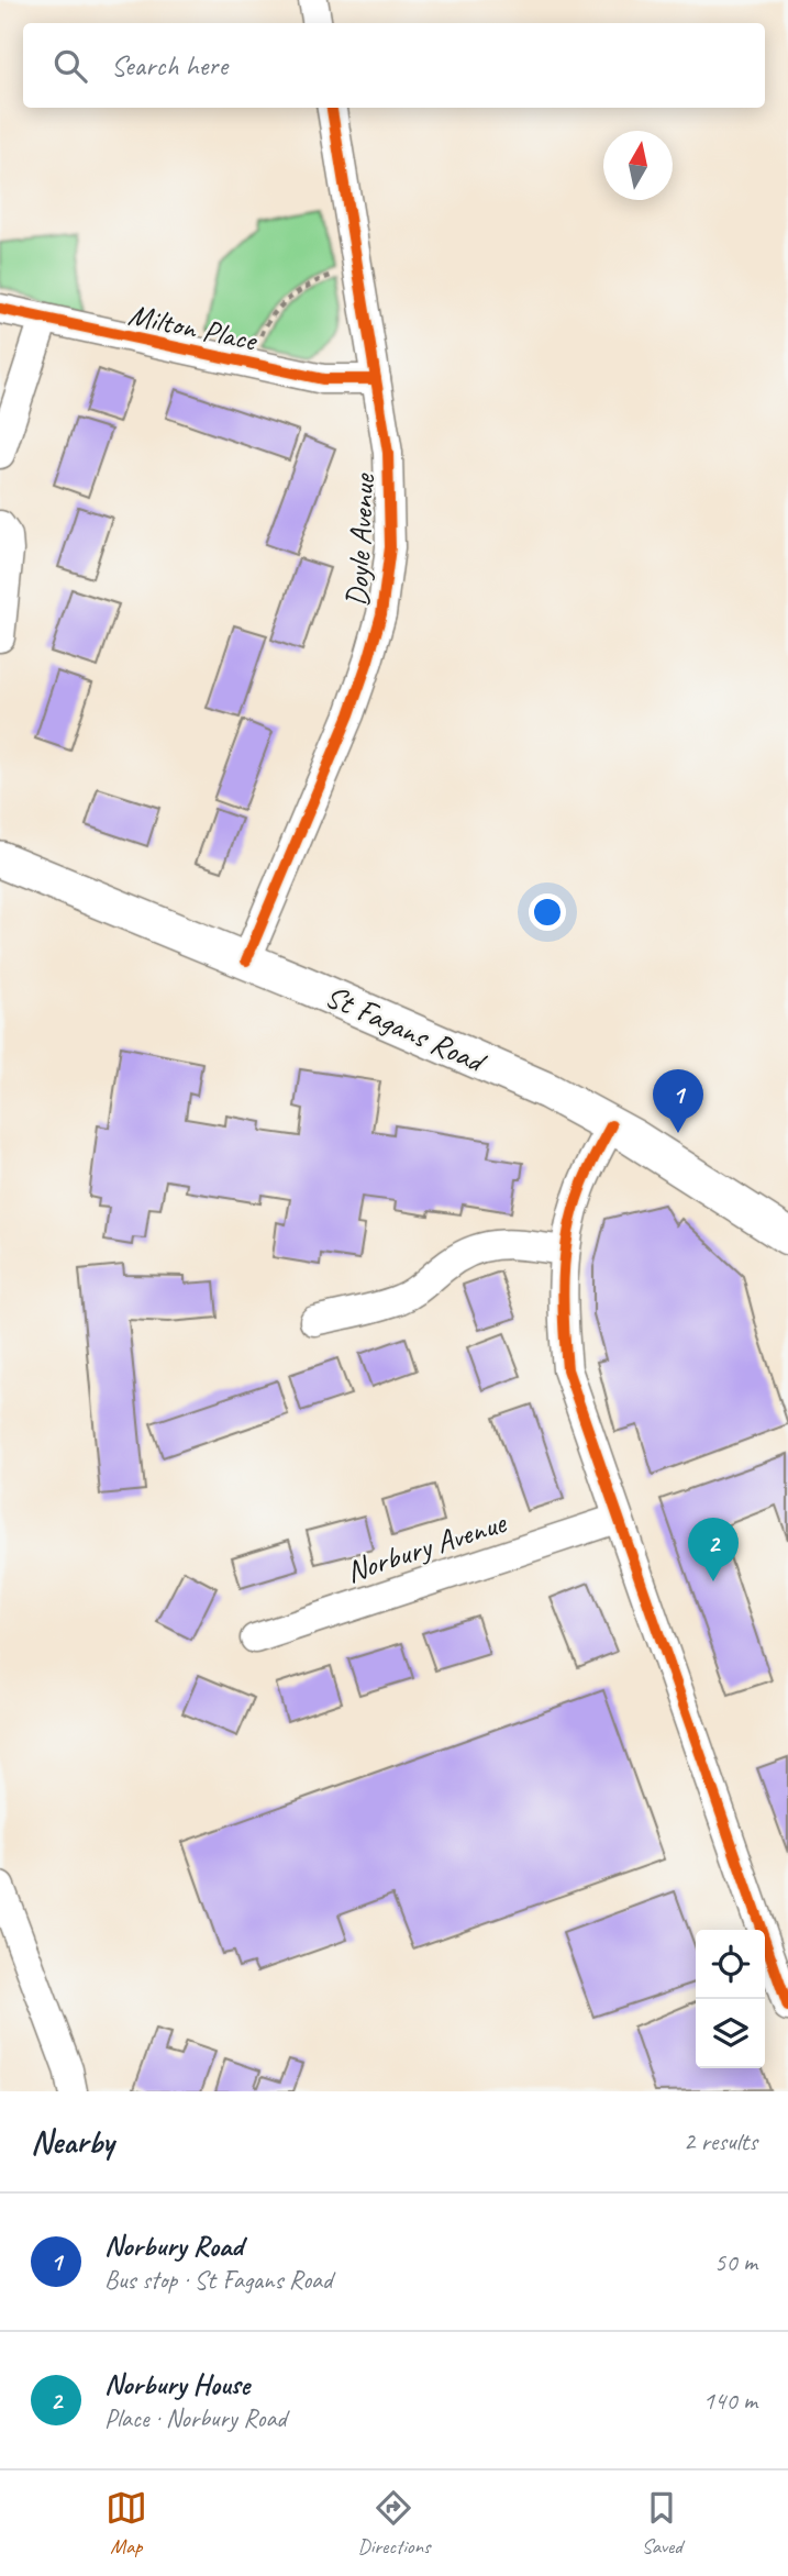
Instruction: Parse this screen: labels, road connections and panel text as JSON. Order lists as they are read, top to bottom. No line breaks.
{"streets":{"street":["Milton Place","Doyle Avenue","St Fagans Road","Norbury Avenue"]},"crossings":[["Milton Place","Doyle Avenue"],["Doyle Avenue","St Fagans Road"]],"north":"top","page":{"search":"Search here","pins":["1","2"],"heading":["Nearby","2 results"],"list":[{"mark":"1","name":"Norbury Road","note":"Bus stop · St Fagans Road","value":"50 m"},{"mark":"2","name":"Norbury House","note":"Place · Norbury Road","value":"140 m"}],"nav":["Map","Directions","Saved"]}}
